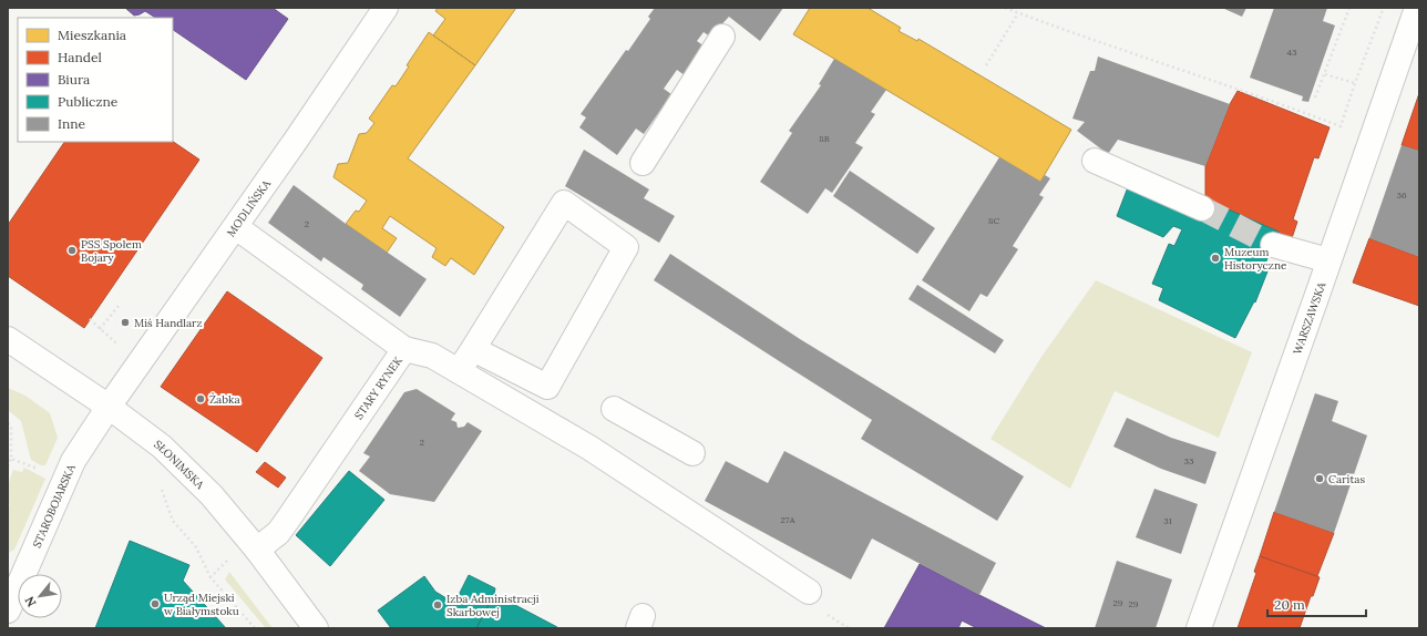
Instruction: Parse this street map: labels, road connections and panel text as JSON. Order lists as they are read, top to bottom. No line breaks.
{"streets":{"street":["MODLIŃSKA","WARSZAWSKA","STARY RYNEK","SŁONIMSKA","STAROBOJARSKA"]},"crossings":[["MODLIŃSKA","STARY RYNEK"],["MODLIŃSKA","SŁONIMSKA"],["MODLIŃSKA","STAROBOJARSKA"],["STARY RYNEK","SŁONIMSKA"],["SŁONIMSKA","STAROBOJARSKA"]],"places":["PSS Społem Bojary","Muzeum Historyczne","Miś Handlarz","Żabka","Caritas","Urząd Miejski w Białymstoku","Izba Administracji Skarbowej"],"house_numbers":["43","8B","36","8C","2","2","33","27A","31","29","29"],"legend":["Mieszkania","Handel","Biura","Publiczne","Inne"],"scale_bar":"20 m","north":"bottom left"}
